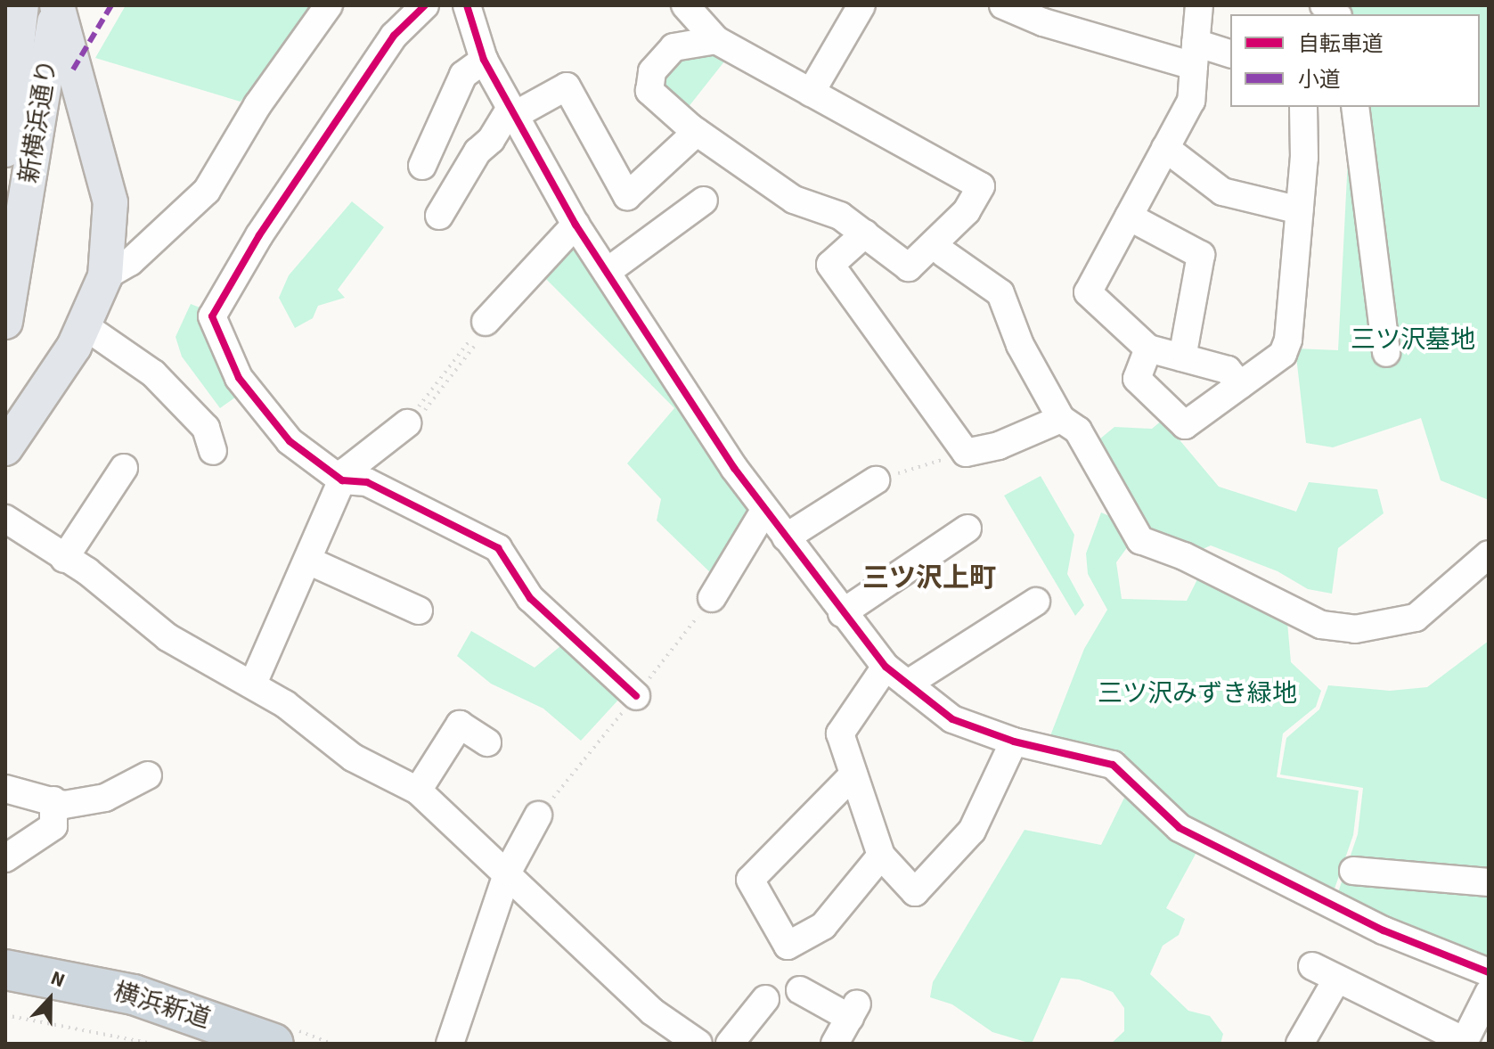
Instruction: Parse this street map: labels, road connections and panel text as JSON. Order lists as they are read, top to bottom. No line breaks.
{"streets":{"highway":["横浜新道"],"main road":["新横浜通り"]},"districts":["三ツ沢上町"],"parks":["三ツ沢墓地","三ツ沢みずき緑地"],"legend":["自転車道","小道"],"north":"top"}
